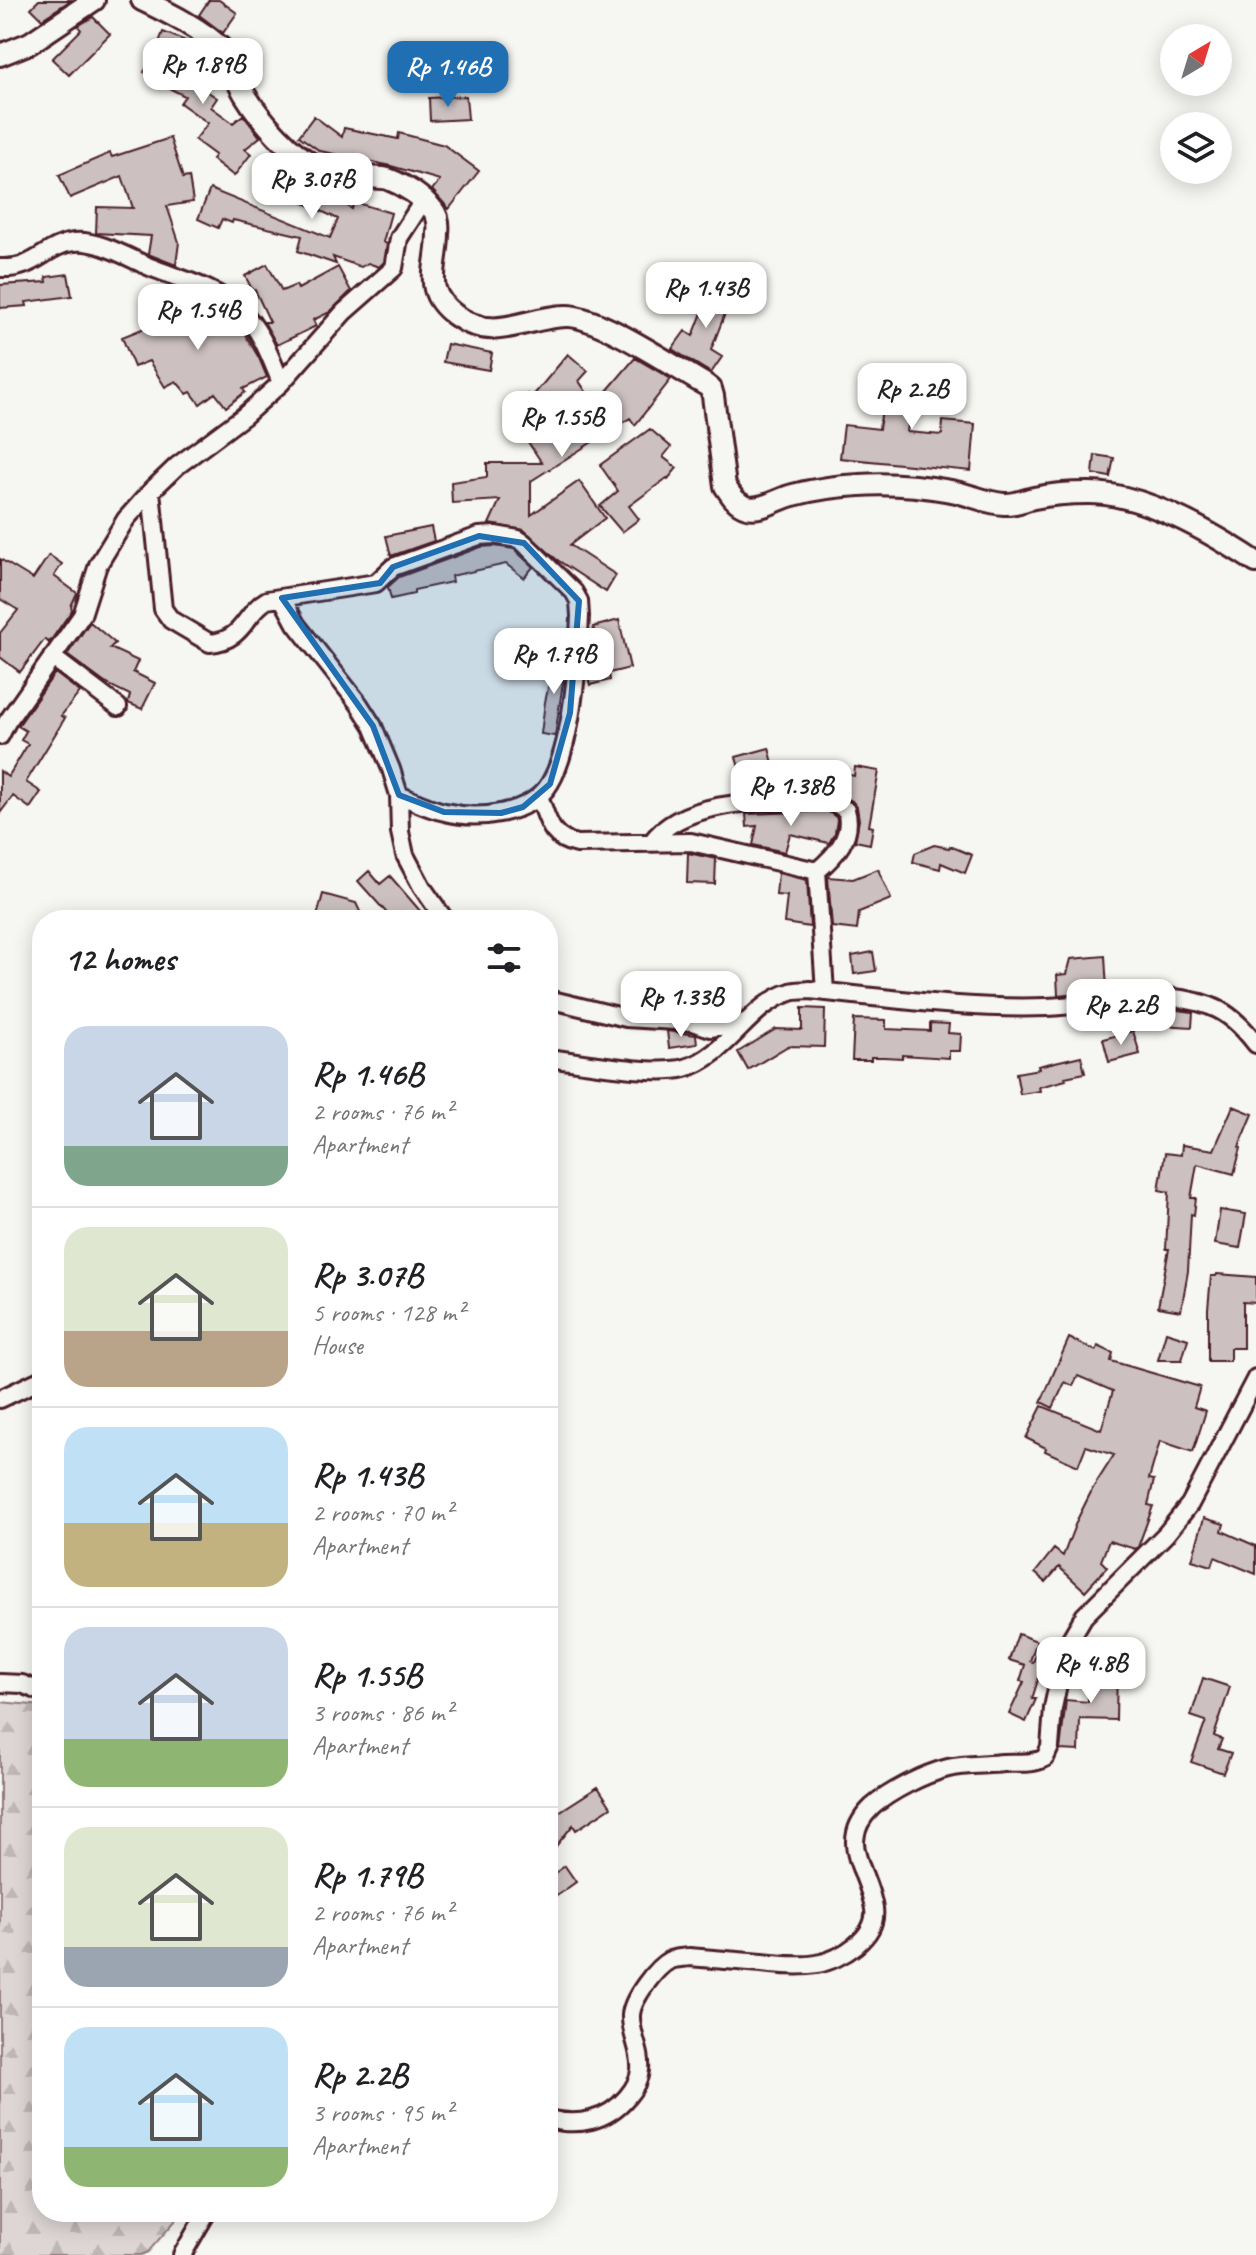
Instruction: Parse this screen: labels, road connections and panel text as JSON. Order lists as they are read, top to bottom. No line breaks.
{"north":"top right","page":{"price":["Rp 1.89B","Rp 1.46B","Rp 3.07B","Rp 1.43B","Rp 1.54B","Rp 2.2B","Rp 1.55B","Rp 1.79B","Rp 1.38B","Rp 1.33B","Rp 2.2B","Rp 4.8B"],"heading":"12 homes","list":[{"name":"Rp 1.46B","note":"2 rooms · 76 m² · Apartment"},{"name":"Rp 3.07B","note":"5 rooms · 128 m² · House"},{"name":"Rp 1.43B","note":"2 rooms · 70 m² · Apartment"},{"name":"Rp 1.55B","note":"3 rooms · 86 m² · Apartment"},{"name":"Rp 1.79B","note":"2 rooms · 76 m² · Apartment"},{"name":"Rp 2.2B","note":"3 rooms · 95 m² · Apartment"}]}}
